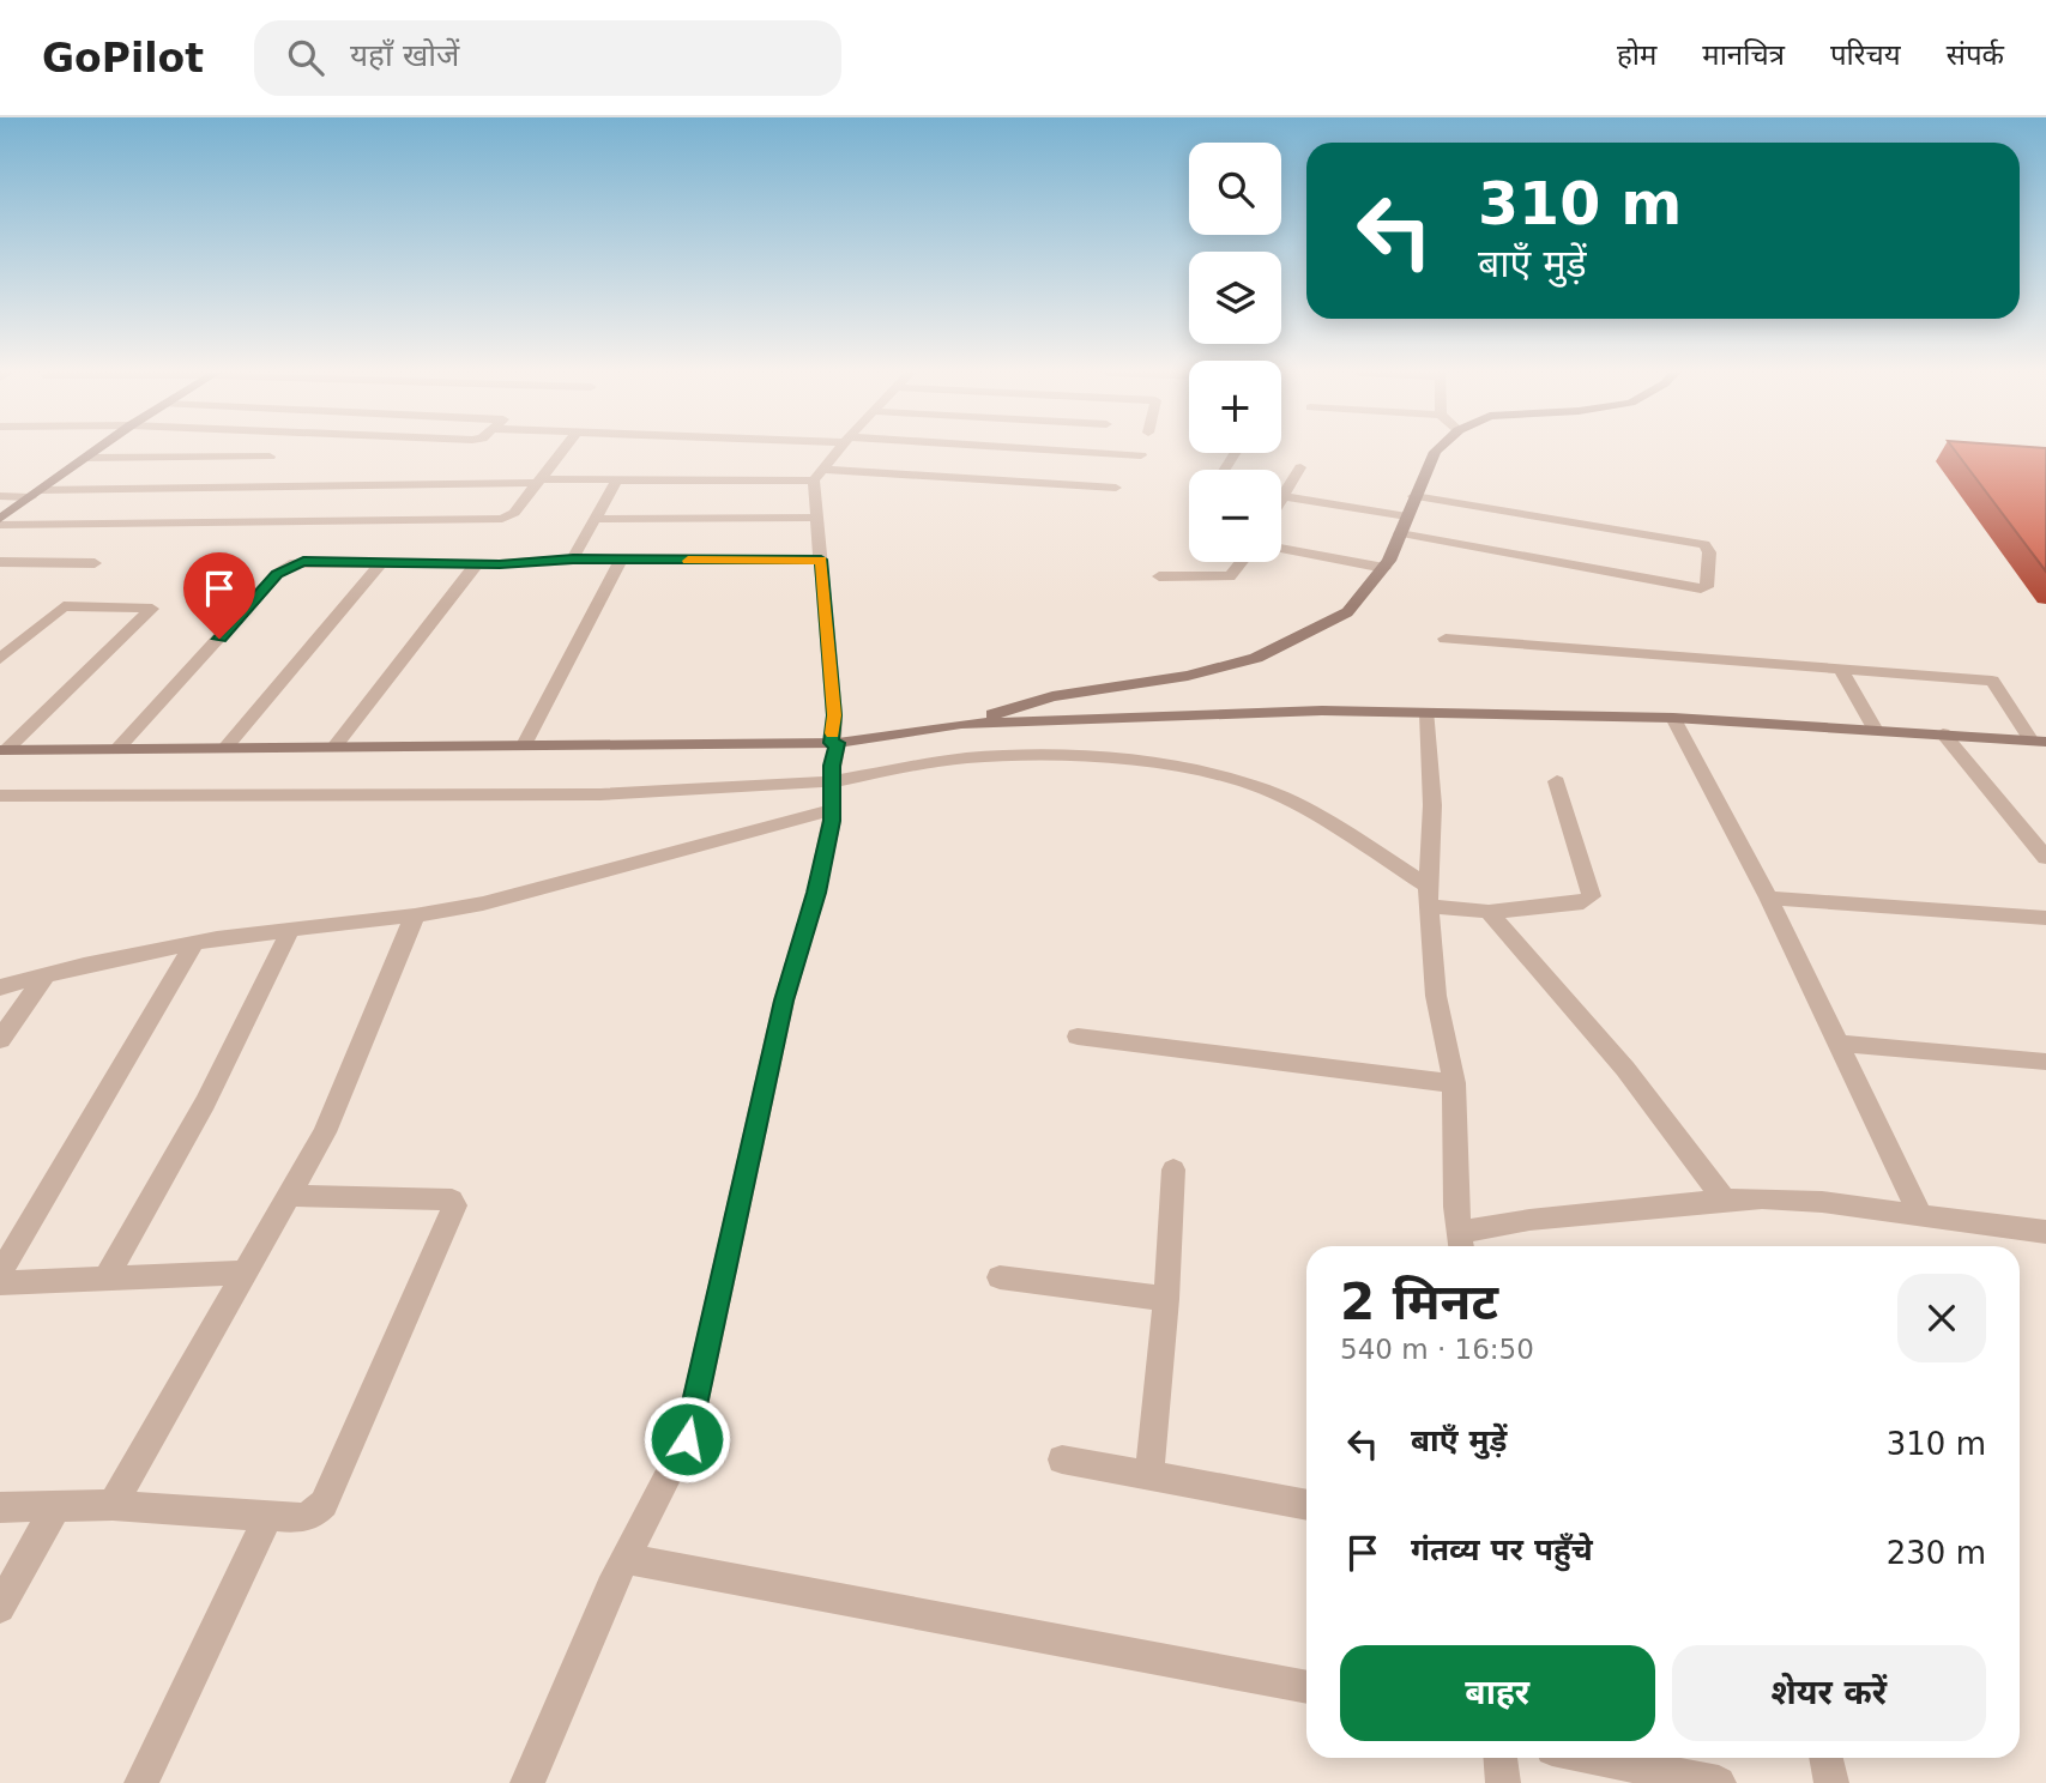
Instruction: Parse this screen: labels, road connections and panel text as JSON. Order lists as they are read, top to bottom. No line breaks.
{"page":{"header":"GoPilot","search":"यहाँ खोजें","nav":["होम","मानचित्र","परिचय","संपर्क"],"map_buttons":["+","−"],"turn":["310 m","बाएँ मुड़ें"],"heading":["2 मिनट","540 m · 16:50"],"list":[{"name":"बाएँ मुड़ें","value":"310 m"},{"name":"गंतव्य पर पहुँचे","value":"230 m"}],"buttons":["बाहर","शेयर करें"]}}
